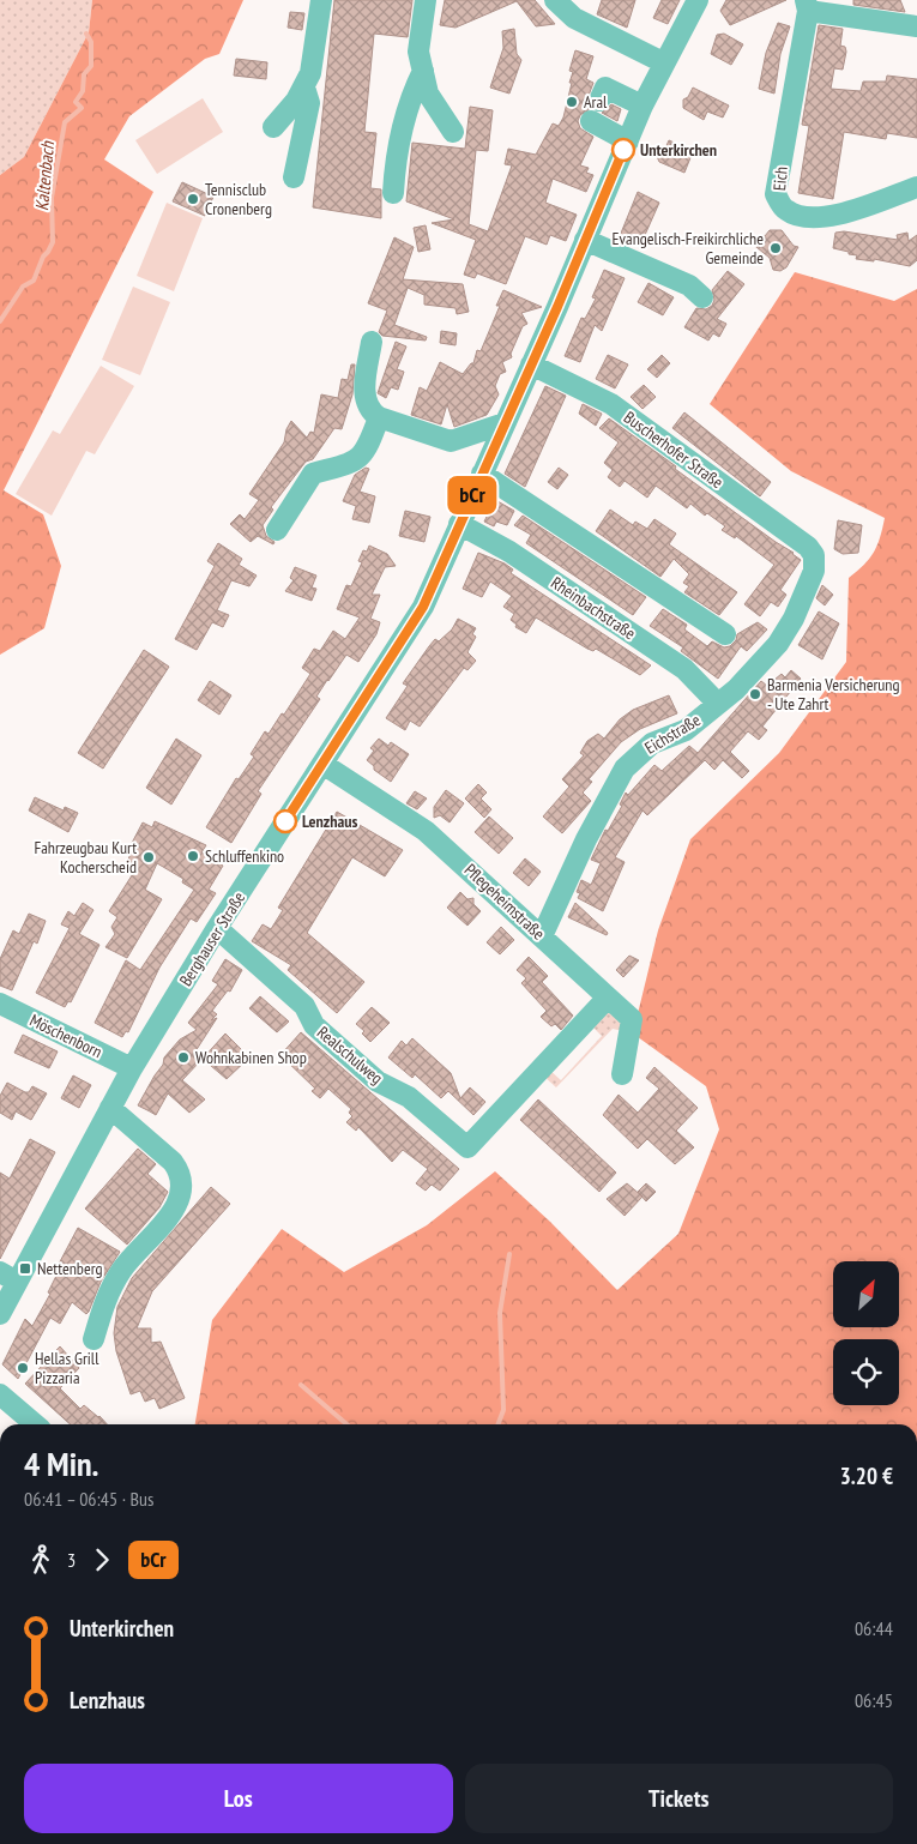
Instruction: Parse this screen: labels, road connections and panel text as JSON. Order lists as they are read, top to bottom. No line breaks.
{"streets":{"street":["Eich","Buscherhofer Straße","Rheinbachstraße","Eichstraße","Pflegeheimstraße","Berghauser Straße","Möschenborn","Realschulweg"]},"crossings":[["Buscherhofer Straße","Eichstraße"],["Buscherhofer Straße","Berghauser Straße"],["Rheinbachstraße","Eichstraße"],["Rheinbachstraße","Berghauser Straße"],["Eichstraße","Pflegeheimstraße"],["Pflegeheimstraße","Berghauser Straße"],["Pflegeheimstraße","Realschulweg"],["Berghauser Straße","Möschenborn"],["Berghauser Straße","Realschulweg"]],"water":["Kaltenbach"],"places":{"other":["Aral","Unterkirchen","Tennisclub Cronenberg","Evangelisch-Freikirchliche Gemeinde","Barmenia Versicherung - Ute Zahrt","Lenzhaus","Schluffenkino","Fahrzeugbau Kurt Kocherscheid","Wohnkabinen Shop","Hellas Grill Pizzaria"],"transit":["Nettenberg"]},"lines":["bus line bCr"],"north":"top right","page":{"on_map":"bCr","heading":["4 Min.","06:41 – 06:45 · Bus","3.20 €"],"legs":["3","bCr"],"list":[{"name":"Unterkirchen","value":"06:44"},{"name":"Lenzhaus","value":"06:45"}],"buttons":["Los","Tickets"]}}
